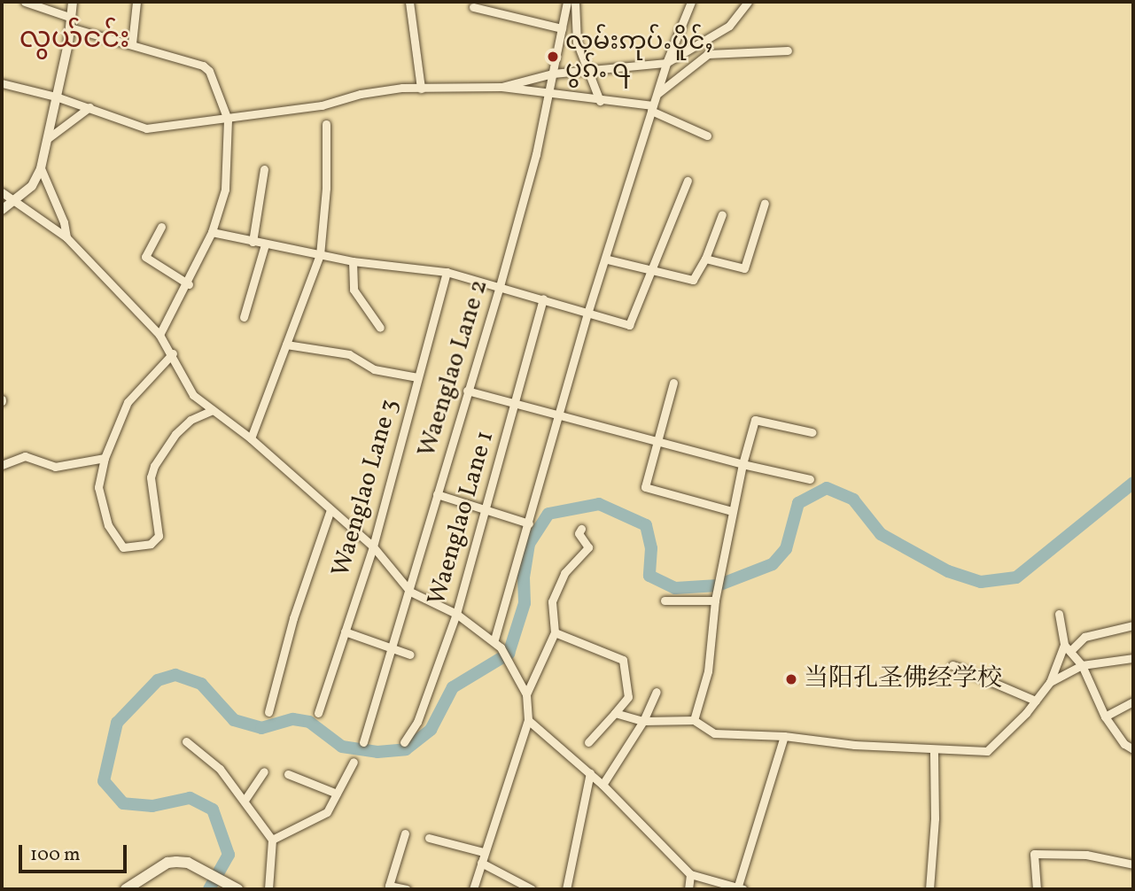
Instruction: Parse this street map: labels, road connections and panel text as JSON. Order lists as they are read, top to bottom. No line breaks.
{"streets":{"street":["Waenglao Lane 2","Waenglao Lane 3","Waenglao Lane 1"]},"districts":["လွယ်ငင်း"],"places":["လုမ်းဢုပ်ႉပိူင်ႇ ပွၵ်ႉ ႖","当阳孔圣佛经学校"],"scale_bar":"100 m"}
